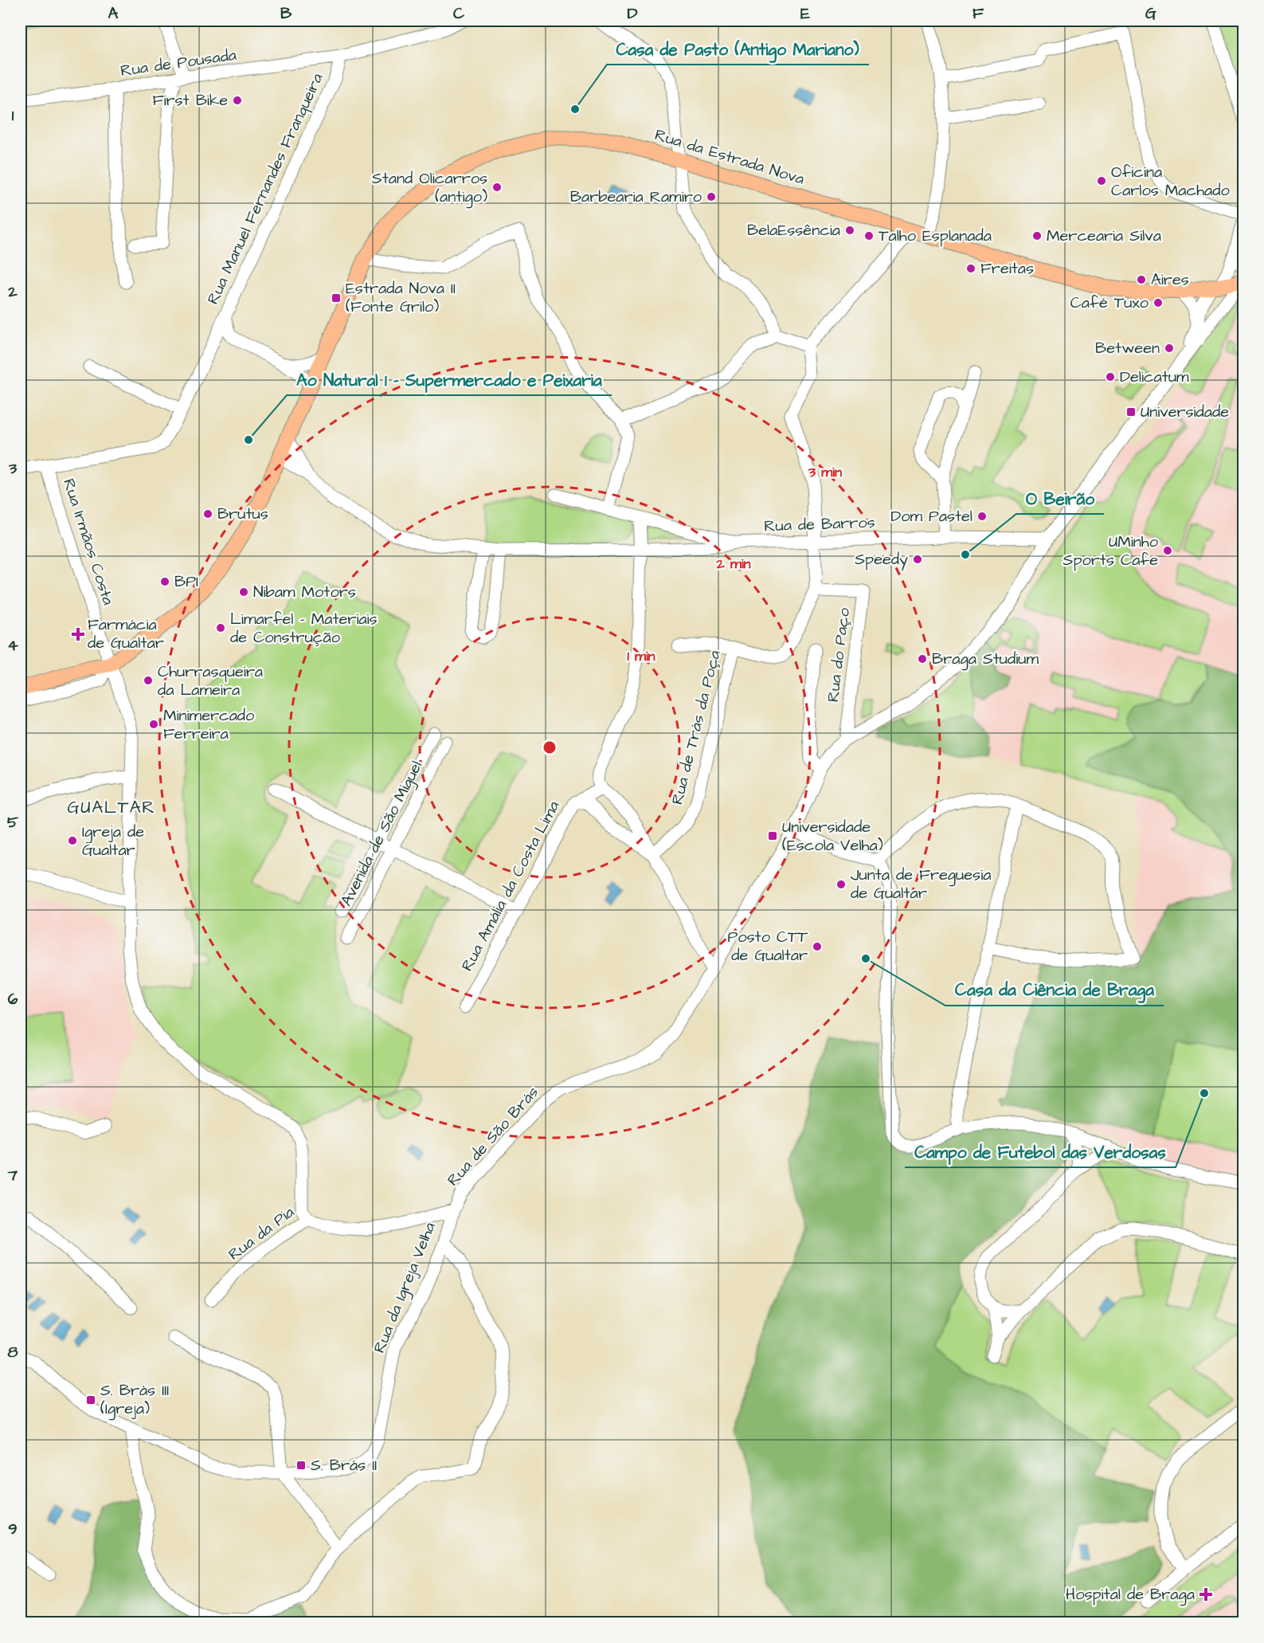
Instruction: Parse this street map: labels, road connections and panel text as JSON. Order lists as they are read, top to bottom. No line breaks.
{"streets":{"main road":["Rua da Estrada Nova"],"street":["Rua de Pousada","Rua Manuel Fernandes Franqueira","Rua de Barros","Rua Irmãos Costa","Rua do Paço","Rua de Trás da Poça","Avenida de São Miguel","Rua Amália da Costa Lima","Rua de São Brás","Rua da Pia","Rua da Igreja Velha"]},"crossings":[["Rua de Pousada","Rua Manuel Fernandes Franqueira"],["Rua da Estrada Nova","Rua Manuel Fernandes Franqueira"],["Rua da Estrada Nova","Rua Irmãos Costa"],["Rua de Barros","Rua de São Brás"],["Rua Irmãos Costa","Rua da Pia"],["Rua do Paço","Rua de São Brás"],["Rua de São Brás","Rua da Pia"],["Rua de São Brás","Rua da Igreja Velha"],["Rua da Pia","Rua da Igreja Velha"]],"districts":["GUALTAR"],"places":{"other":["First Bike","Casa de Pasto (Antigo Mariano)","Oficina Carlos Machado","Stand Olicarros (antigo)","Barbearia Ramiro","BelaEssência","Talho Esplanada","Mercearia Silva","Freitas","Aires","Café Tuxo","Between","Delicatum","Ao Natural 1 - Supermercado e Peixaria","Brutus","Dom Pastel","UMinho Sports Cafe","O Beirão","Speedy","BPI","Nibam Motors","Limarfel - Materiais de Construção","Braga Studium","Churrasqueira da Lameira","Minimercado Ferreira","Igreja de Gualtar","Junta de Freguesia de Gualtar","Posto CTT de Gualtar","Casa da Ciência de Braga","Campo de Futebol das Verdosas"],"transit":["Estrada Nova II (Fonte Grilo)","Universidade","Universidade (Escola Velha)","S. Brás III (Igreja)","S. Brás II"],"health":["Farmácia de Gualtar","Hospital de Braga"]},"grid":{"columns":["A","B","C","D","E","F","G"],"rows":["1","2","3","4","5","6","7","8","9"]},"rings":["3 min","2 min","1 min"]}
